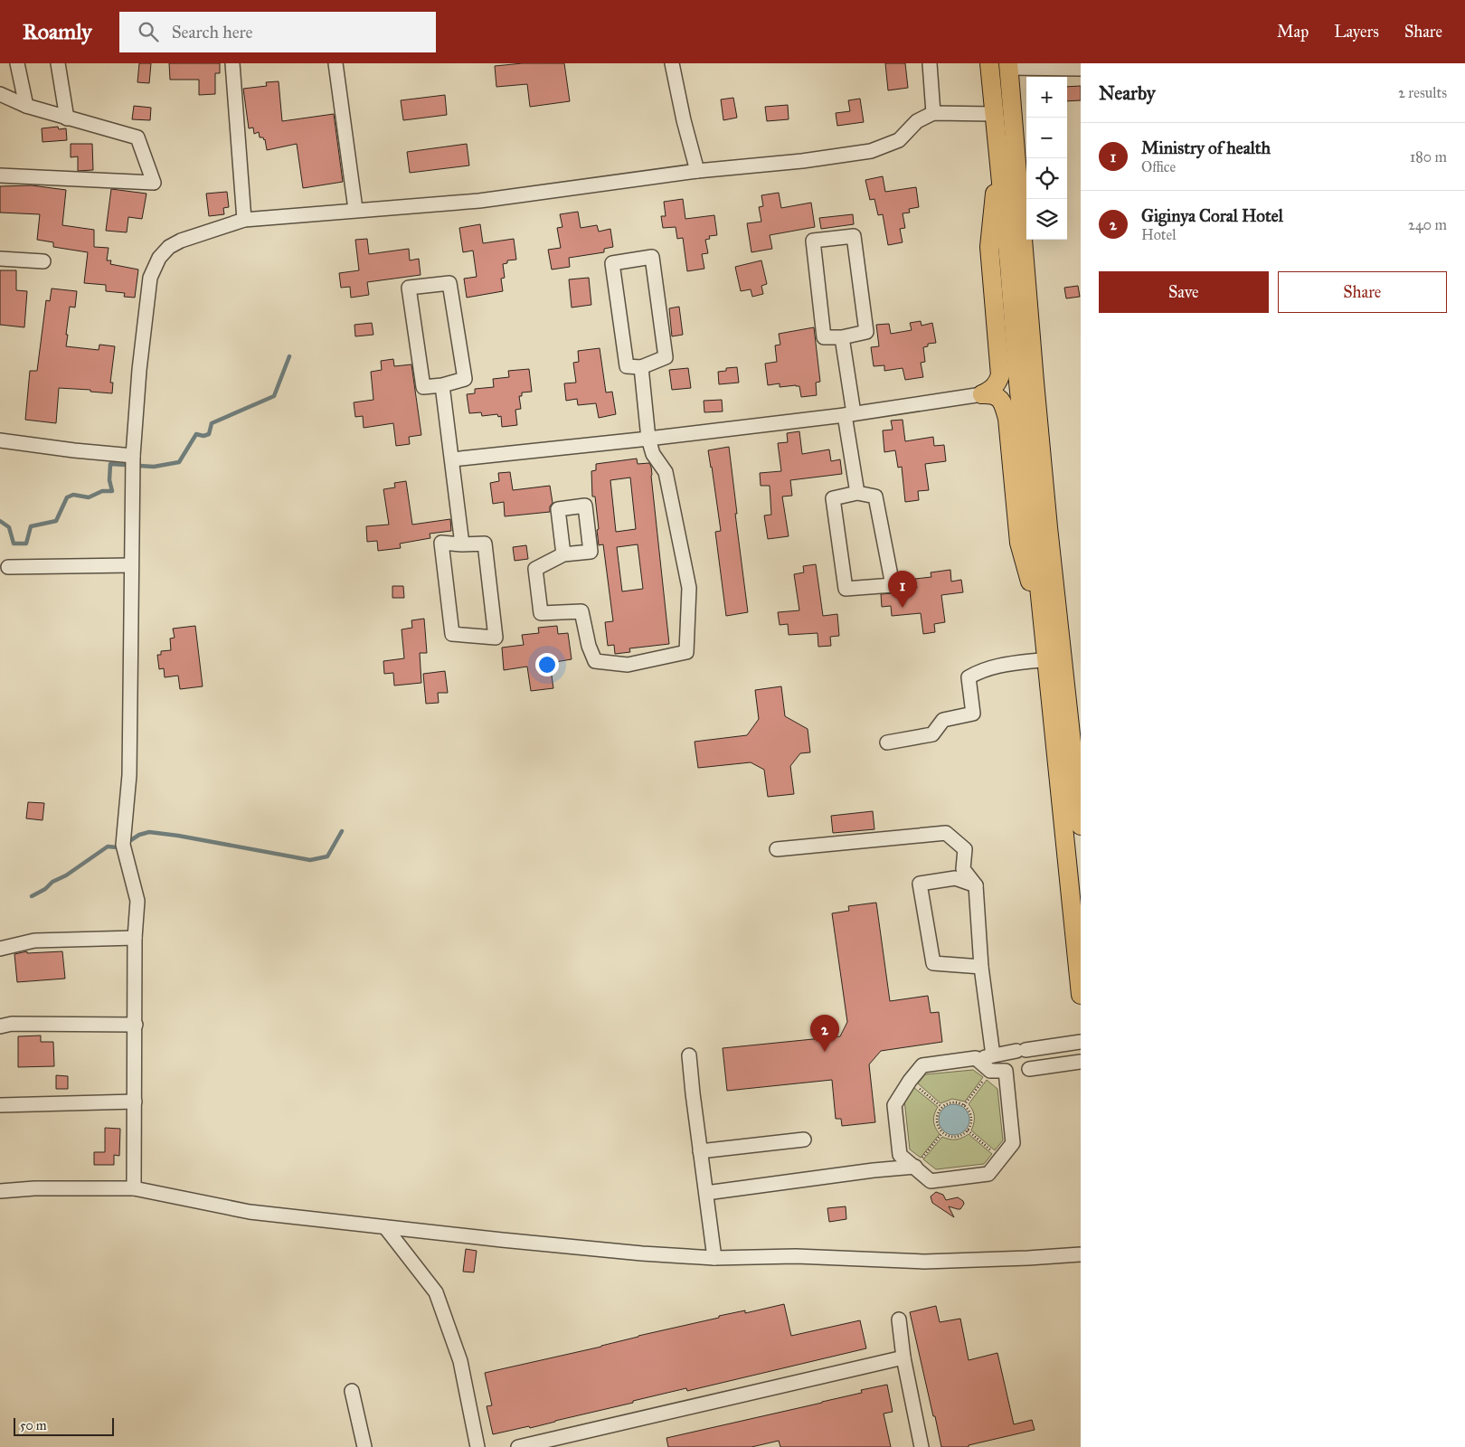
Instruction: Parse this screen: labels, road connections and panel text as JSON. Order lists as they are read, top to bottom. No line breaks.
{"scale_bar":"50 m","page":{"header":"Roamly","search":"Search here","nav":["Map","Layers","Share"],"heading":["Nearby","2 results"],"map_buttons":["+","−"],"list":[{"mark":"1","name":"Ministry of health","note":"Office","value":"180 m"},{"mark":"2","name":"Giginya Coral Hotel","note":"Hotel","value":"240 m"}],"buttons":["Save","Share"],"pins":["1","2"],"scale":"50 m"}}
